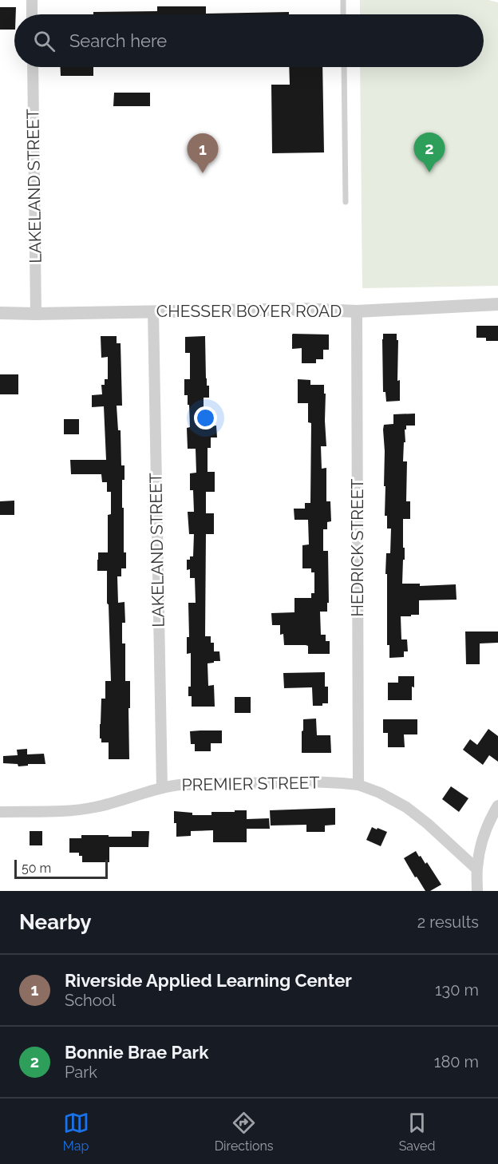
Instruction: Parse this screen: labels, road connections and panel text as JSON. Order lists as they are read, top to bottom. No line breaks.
{"streets":{"street":["LAKELAND STREET","CHESSER BOYER ROAD","HEDRICK STREET","PREMIER STREET"]},"crossings":[["LAKELAND STREET","CHESSER BOYER ROAD"],["LAKELAND STREET","PREMIER STREET"],["CHESSER BOYER ROAD","HEDRICK STREET"],["HEDRICK STREET","PREMIER STREET"]],"scale_bar":"50 m","page":{"search":"Search here","pins":["2","1"],"scale":"50 m","heading":["Nearby","2 results"],"list":[{"mark":"1","name":"Riverside Applied Learning Center","note":"School","value":"130 m"},{"mark":"2","name":"Bonnie Brae Park","note":"Park","value":"180 m"}],"nav":["Map","Directions","Saved"]}}
